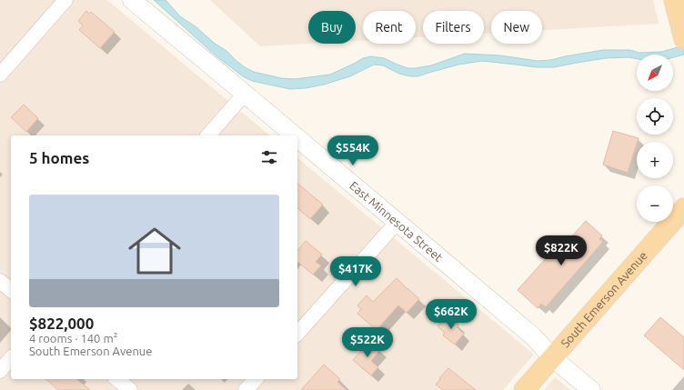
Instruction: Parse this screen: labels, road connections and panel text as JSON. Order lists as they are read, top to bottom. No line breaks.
{"streets":{"main road":["South Emerson Avenue"],"street":["East Minnesota Street"]},"crossings":[["East Minnesota Street","South Emerson Avenue"]],"north":"bottom left","page":{"chip":["Buy","Rent","Filters","New"],"map_buttons":["+","−"],"price":["$554K","$822K","$417K","$662K","$522K"],"heading":"5 homes","list":[{"name":"$822,000","note":"4 rooms · 140 m² · South Emerson Avenue"}]}}
